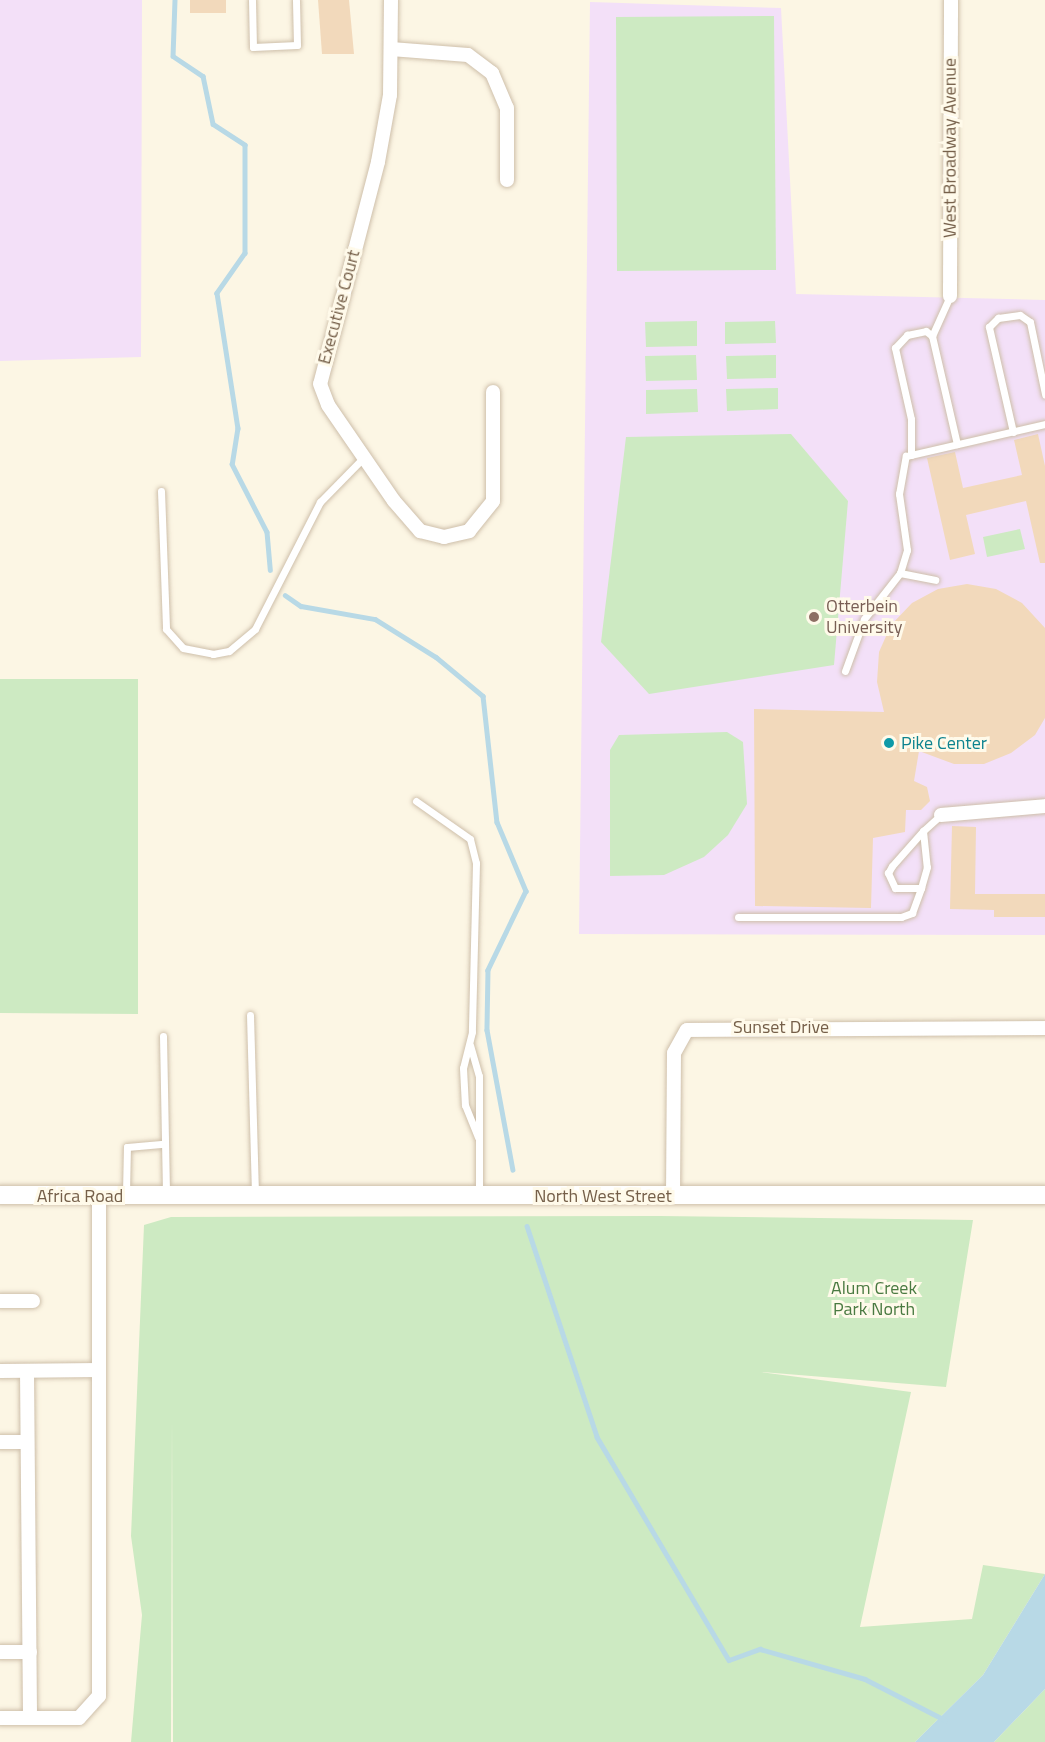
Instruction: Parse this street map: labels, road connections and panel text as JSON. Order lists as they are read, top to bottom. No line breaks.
{"streets":{"street":["West Broadway Avenue","Executive Court","Sunset Drive","Africa Road","North West Street"]},"crossings":[["Sunset Drive","North West Street"],["Africa Road","North West Street"]],"parks":["Alum Creek Park North"],"places":["Otterbein University","Pike Center"]}
